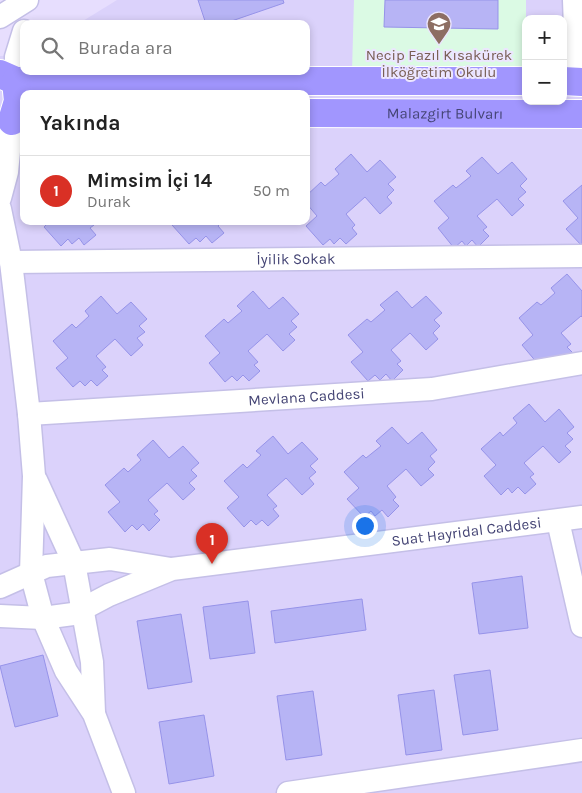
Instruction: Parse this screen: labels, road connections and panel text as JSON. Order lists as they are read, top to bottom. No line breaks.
{"streets":{"highway":["Malazgirt Bulvarı"],"street":["İyilik Sokak","Mevlana Caddesi","Suat Hayridal Caddesi"]},"places":{"school or university":["Necip Fazıl Kısakürek İlköğretim Okulu"]},"page":{"map_buttons":["+","−"],"search":"Burada ara","heading":"Yakında","list":[{"mark":"1","name":"Mimsim İçi 14","note":"Durak","value":"50 m"}],"pins":"1"}}
